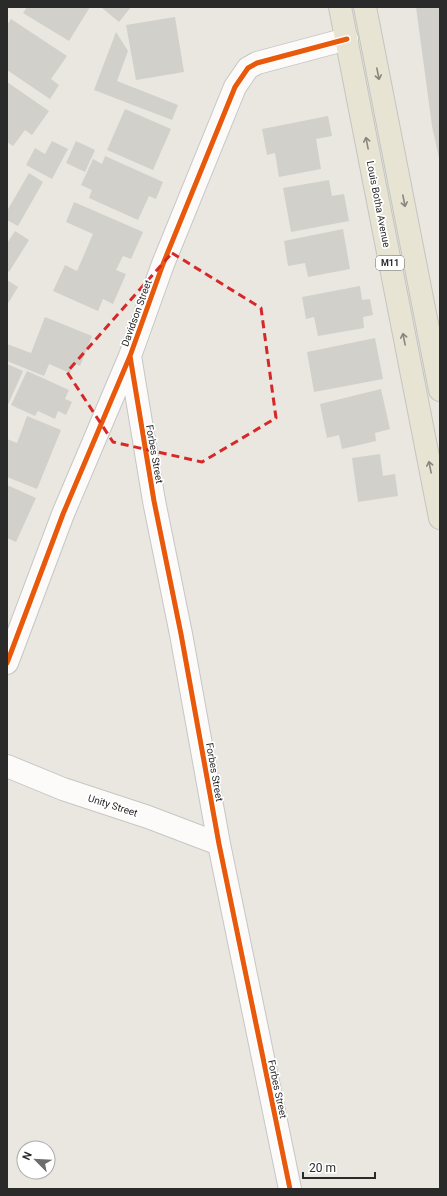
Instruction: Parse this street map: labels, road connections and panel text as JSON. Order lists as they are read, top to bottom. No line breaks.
{"streets":{"main road":["Louis Botha Avenue","M11"],"street":["Davidson Street","Forbes Street","Unity Street"]},"crossings":[["Louis Botha Avenue","Davidson Street"],["Davidson Street","Forbes Street"],["Forbes Street","Unity Street"]],"scale_bar":"20 m","north":"top left"}
